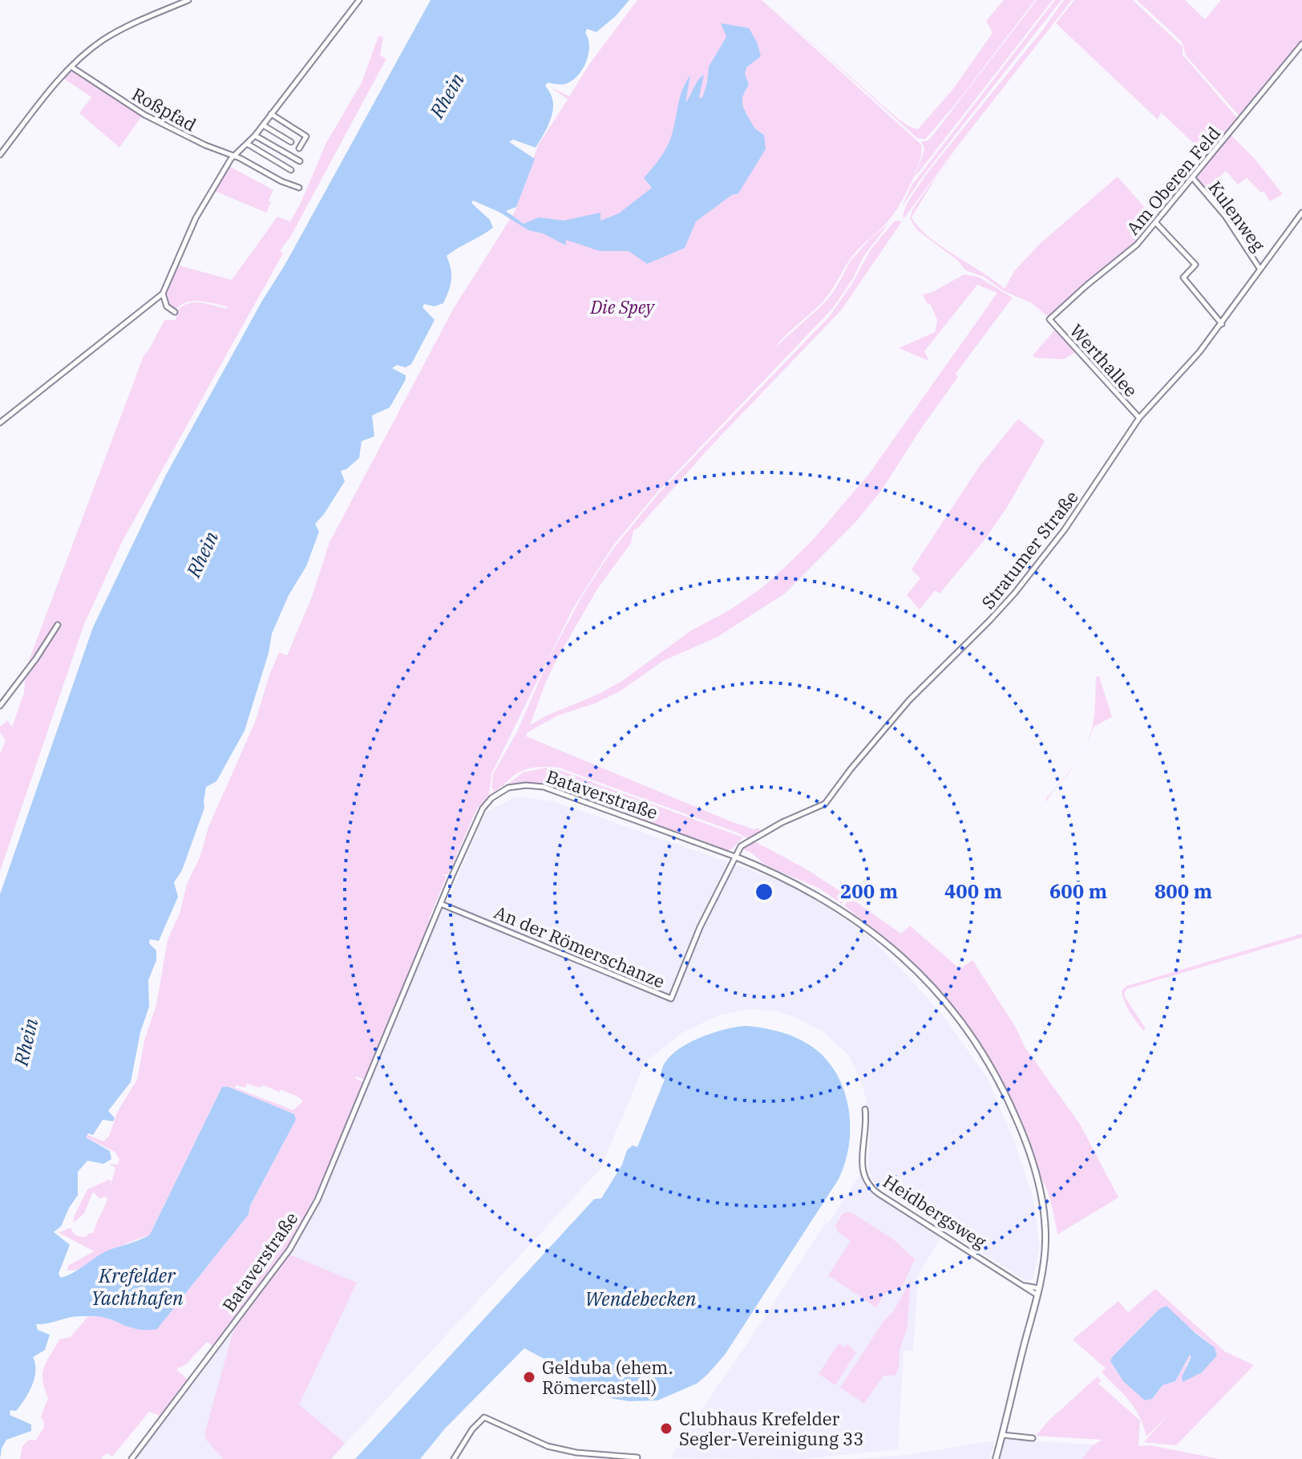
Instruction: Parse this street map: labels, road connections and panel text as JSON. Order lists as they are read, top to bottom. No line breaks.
{"streets":{"street":["Roßpfad","Am Oberen Feld","Kulenweg","Werthallee","Stratumer Straße","Bataverstraße","An der Römerschanze","Heidbergsweg"]},"crossings":[["Am Oberen Feld","Kulenweg"],["Am Oberen Feld","Werthallee"],["Kulenweg","Stratumer Straße"],["Werthallee","Stratumer Straße"],["Stratumer Straße","Bataverstraße"],["Stratumer Straße","An der Römerschanze"],["Bataverstraße","An der Römerschanze"],["Bataverstraße","Heidbergsweg"]],"water":["Rhein","Krefelder Yachthafen","Wendebecken"],"parks":["Die Spey"],"places":["Gelduba (ehem. Römercastell)","Clubhaus Krefelder Segler-Vereinigung 33"],"rings":["200 m","400 m","600 m","800 m"]}
